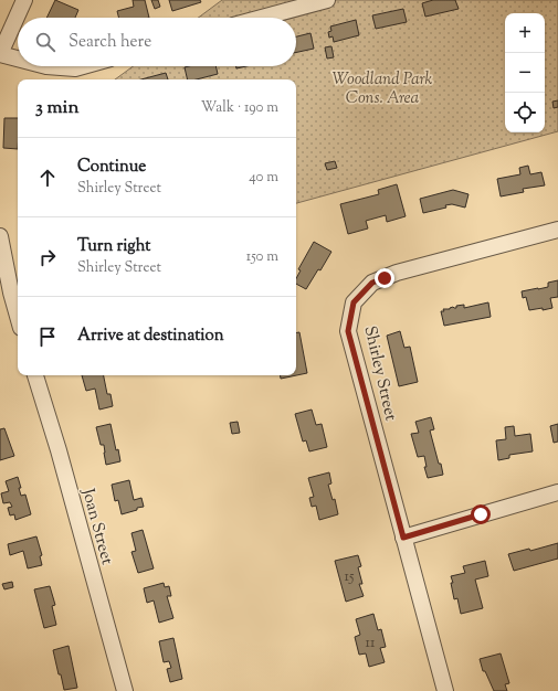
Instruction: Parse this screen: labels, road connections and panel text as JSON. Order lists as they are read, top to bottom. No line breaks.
{"streets":{"street":["Shirley Street","Joan Street"]},"parks":["Woodland Park Cons. Area"],"house_numbers":["15","11"],"page":{"map_buttons":["+","−"],"search":"Search here","heading":["3 min","Walk · 190 m"],"list":[["Continue","Shirley Street","40 m"],["Turn right","Shirley Street","150 m"],"Arrive at destination"]}}
